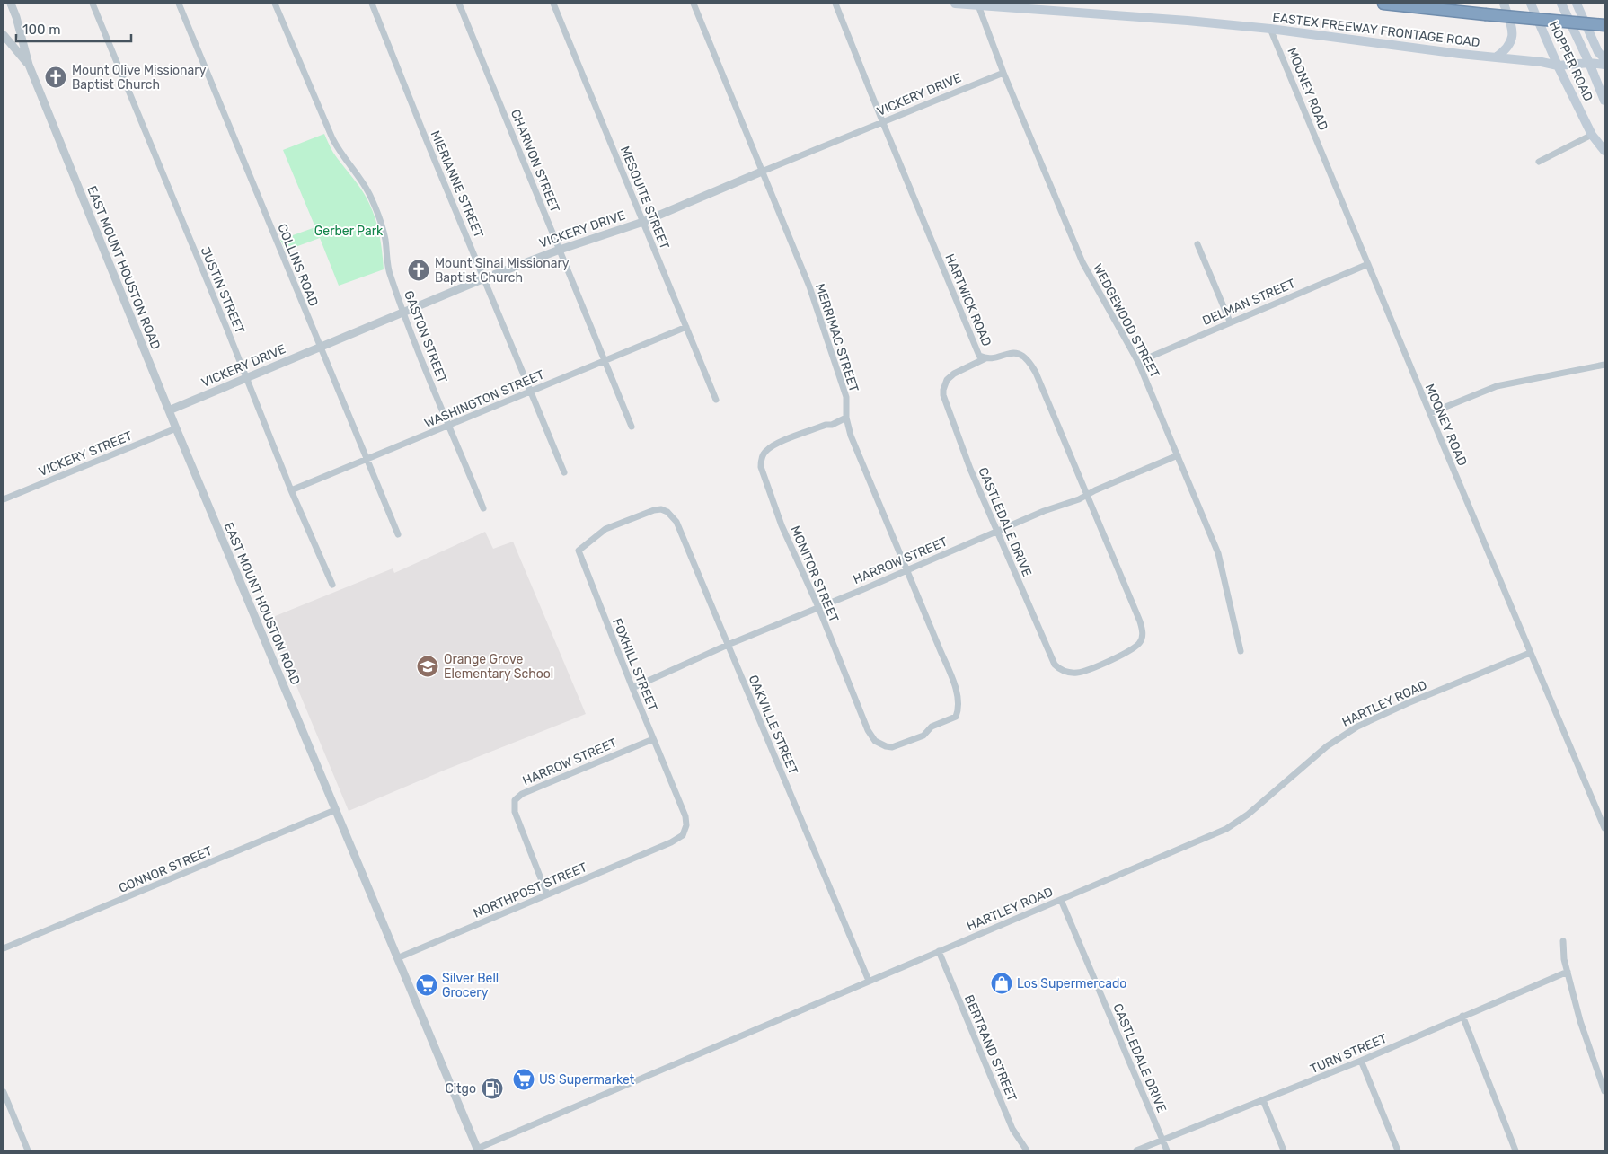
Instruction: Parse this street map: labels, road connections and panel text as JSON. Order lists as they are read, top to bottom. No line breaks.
{"streets":{"main road":["EASTEX FREEWAY FRONTAGE ROAD","HOPPER ROAD"],"street":["MOONEY ROAD","VICKERY DRIVE","CHARWON STREET","MIERIANNE STREET","MESQUITE STREET","COLLINS ROAD","EAST MOUNT HOUSTON ROAD","JUSTIN STREET","HARTWICK ROAD","DELMAN STREET","WEDGEWOOD STREET","GASTON STREET","MERRIMAC STREET","WASHINGTON STREET","VICKERY STREET","CASTLEDALE DRIVE","HARROW STREET","MONITOR STREET","FOXHILL STREET","HARTLEY ROAD","OAKVILLE STREET","CONNOR STREET","NORTHPOST STREET","BERTRAND STREET","TURN STREET"]},"crossings":[["EASTEX FREEWAY FRONTAGE ROAD","HOPPER ROAD"],["EASTEX FREEWAY FRONTAGE ROAD","MOONEY ROAD"],["EASTEX FREEWAY FRONTAGE ROAD","WEDGEWOOD STREET"],["MOONEY ROAD","DELMAN STREET"],["MOONEY ROAD","HARTLEY ROAD"],["VICKERY DRIVE","CHARWON STREET"],["VICKERY DRIVE","MIERIANNE STREET"],["VICKERY DRIVE","MESQUITE STREET"],["VICKERY DRIVE","COLLINS ROAD"],["VICKERY DRIVE","EAST MOUNT HOUSTON ROAD"],["VICKERY DRIVE","JUSTIN STREET"],["VICKERY DRIVE","HARTWICK ROAD"],["VICKERY DRIVE","WEDGEWOOD STREET"],["VICKERY DRIVE","GASTON STREET"],["VICKERY DRIVE","MERRIMAC STREET"],["CHARWON STREET","WASHINGTON STREET"],["MIERIANNE STREET","WASHINGTON STREET"],["MESQUITE STREET","WASHINGTON STREET"],["COLLINS ROAD","WASHINGTON STREET"],["EAST MOUNT HOUSTON ROAD","VICKERY STREET"],["EAST MOUNT HOUSTON ROAD","HARTLEY ROAD"],["EAST MOUNT HOUSTON ROAD","CONNOR STREET"],["EAST MOUNT HOUSTON ROAD","NORTHPOST STREET"],["JUSTIN STREET","WASHINGTON STREET"],["HARTWICK ROAD","CASTLEDALE DRIVE"],["HARTWICK ROAD","HARROW STREET"],["DELMAN STREET","WEDGEWOOD STREET"],["WEDGEWOOD STREET","HARROW STREET"],["GASTON STREET","WASHINGTON STREET"],["MERRIMAC STREET","HARROW STREET"],["MERRIMAC STREET","MONITOR STREET"],["CASTLEDALE DRIVE","HARROW STREET"],["CASTLEDALE DRIVE","HARTLEY ROAD"],["CASTLEDALE DRIVE","TURN STREET"],["HARROW STREET","MONITOR STREET"],["HARROW STREET","FOXHILL STREET"],["HARROW STREET","OAKVILLE STREET"],["HARROW STREET","NORTHPOST STREET"],["FOXHILL STREET","OAKVILLE STREET"],["FOXHILL STREET","NORTHPOST STREET"],["HARTLEY ROAD","OAKVILLE STREET"],["HARTLEY ROAD","BERTRAND STREET"]],"parks":["Gerber Park"],"places":{"church":["Mount Olive Missionary Baptist Church","Mount Sinai Missionary Baptist Church"],"school or university":["Orange Grove Elementary School"],"shop":["Los Supermercado"],"supermarket":["Silver Bell Grocery","US Supermarket"],"fuel station":["Citgo"]},"scale_bar":"100 m"}
